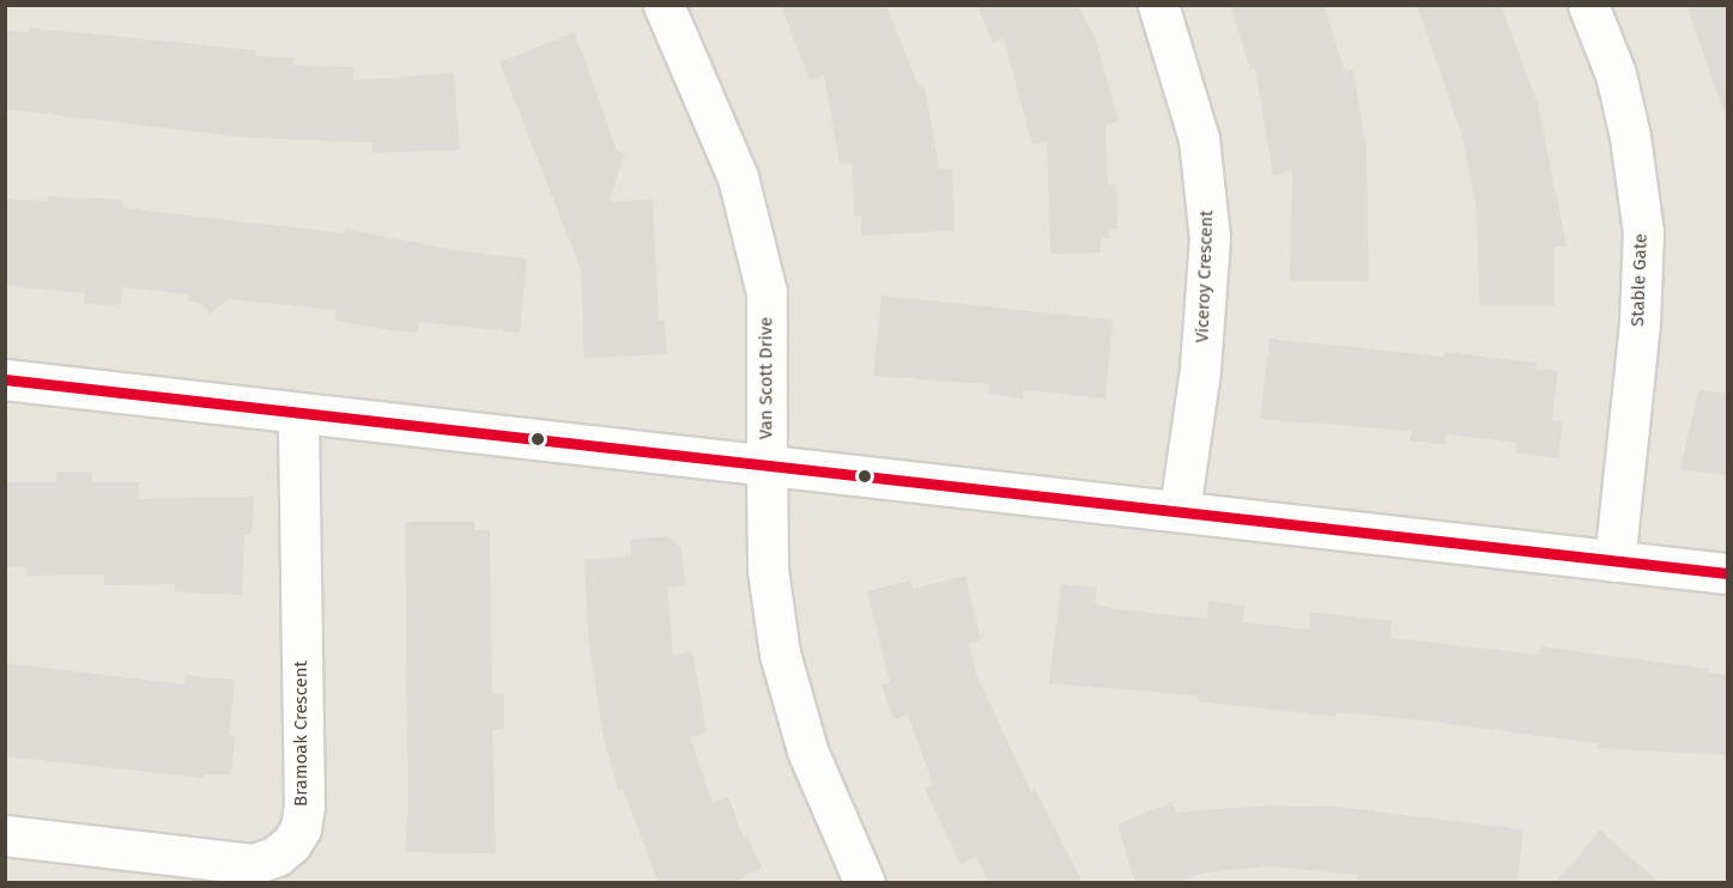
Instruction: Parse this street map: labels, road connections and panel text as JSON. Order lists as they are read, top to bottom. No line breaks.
{"streets":{"street":["Viceroy Crescent","Stable Gate","Van Scott Drive","Bramoak Crescent"]}}
